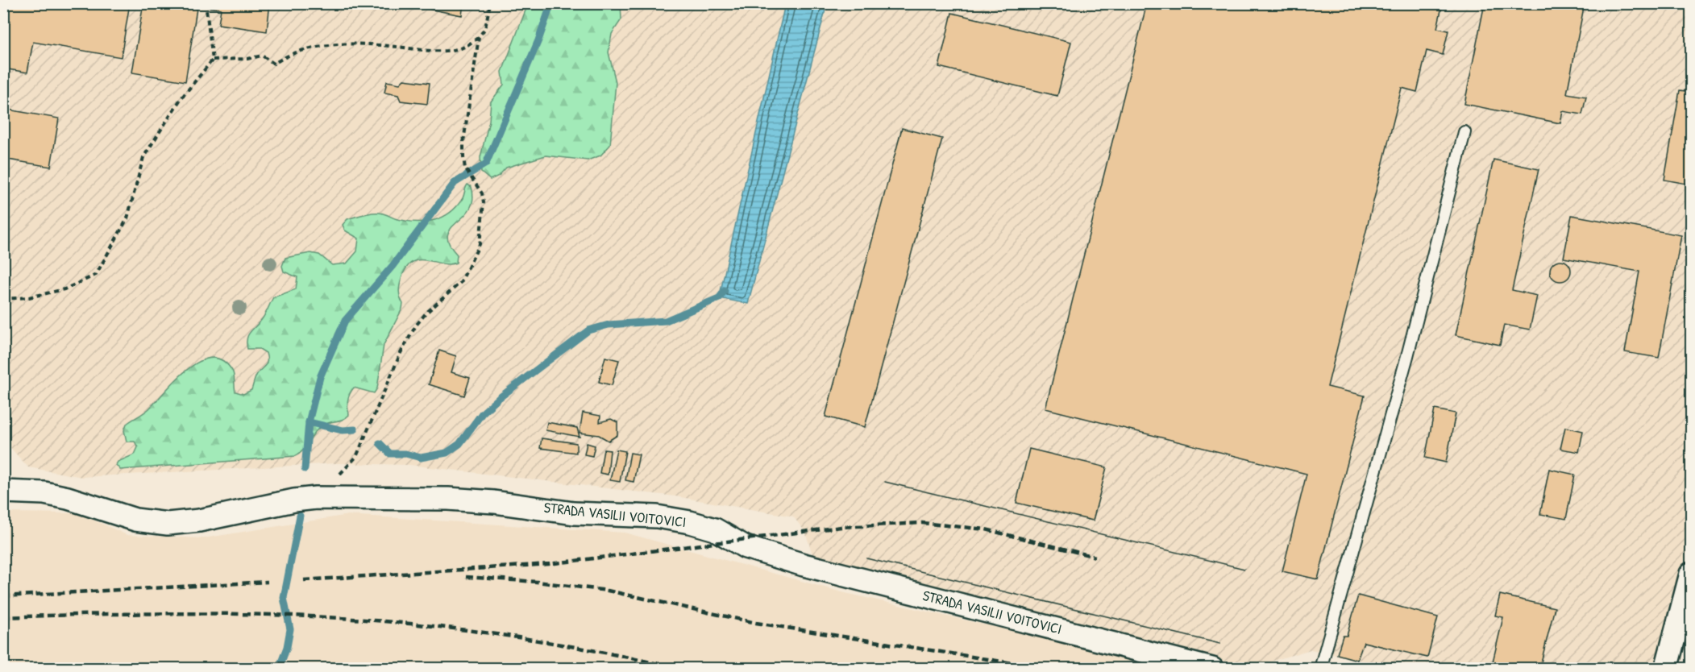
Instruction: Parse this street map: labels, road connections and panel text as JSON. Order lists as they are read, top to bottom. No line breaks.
{"streets":{"street":["STRADA VASILII VOITOVICI"]}}
